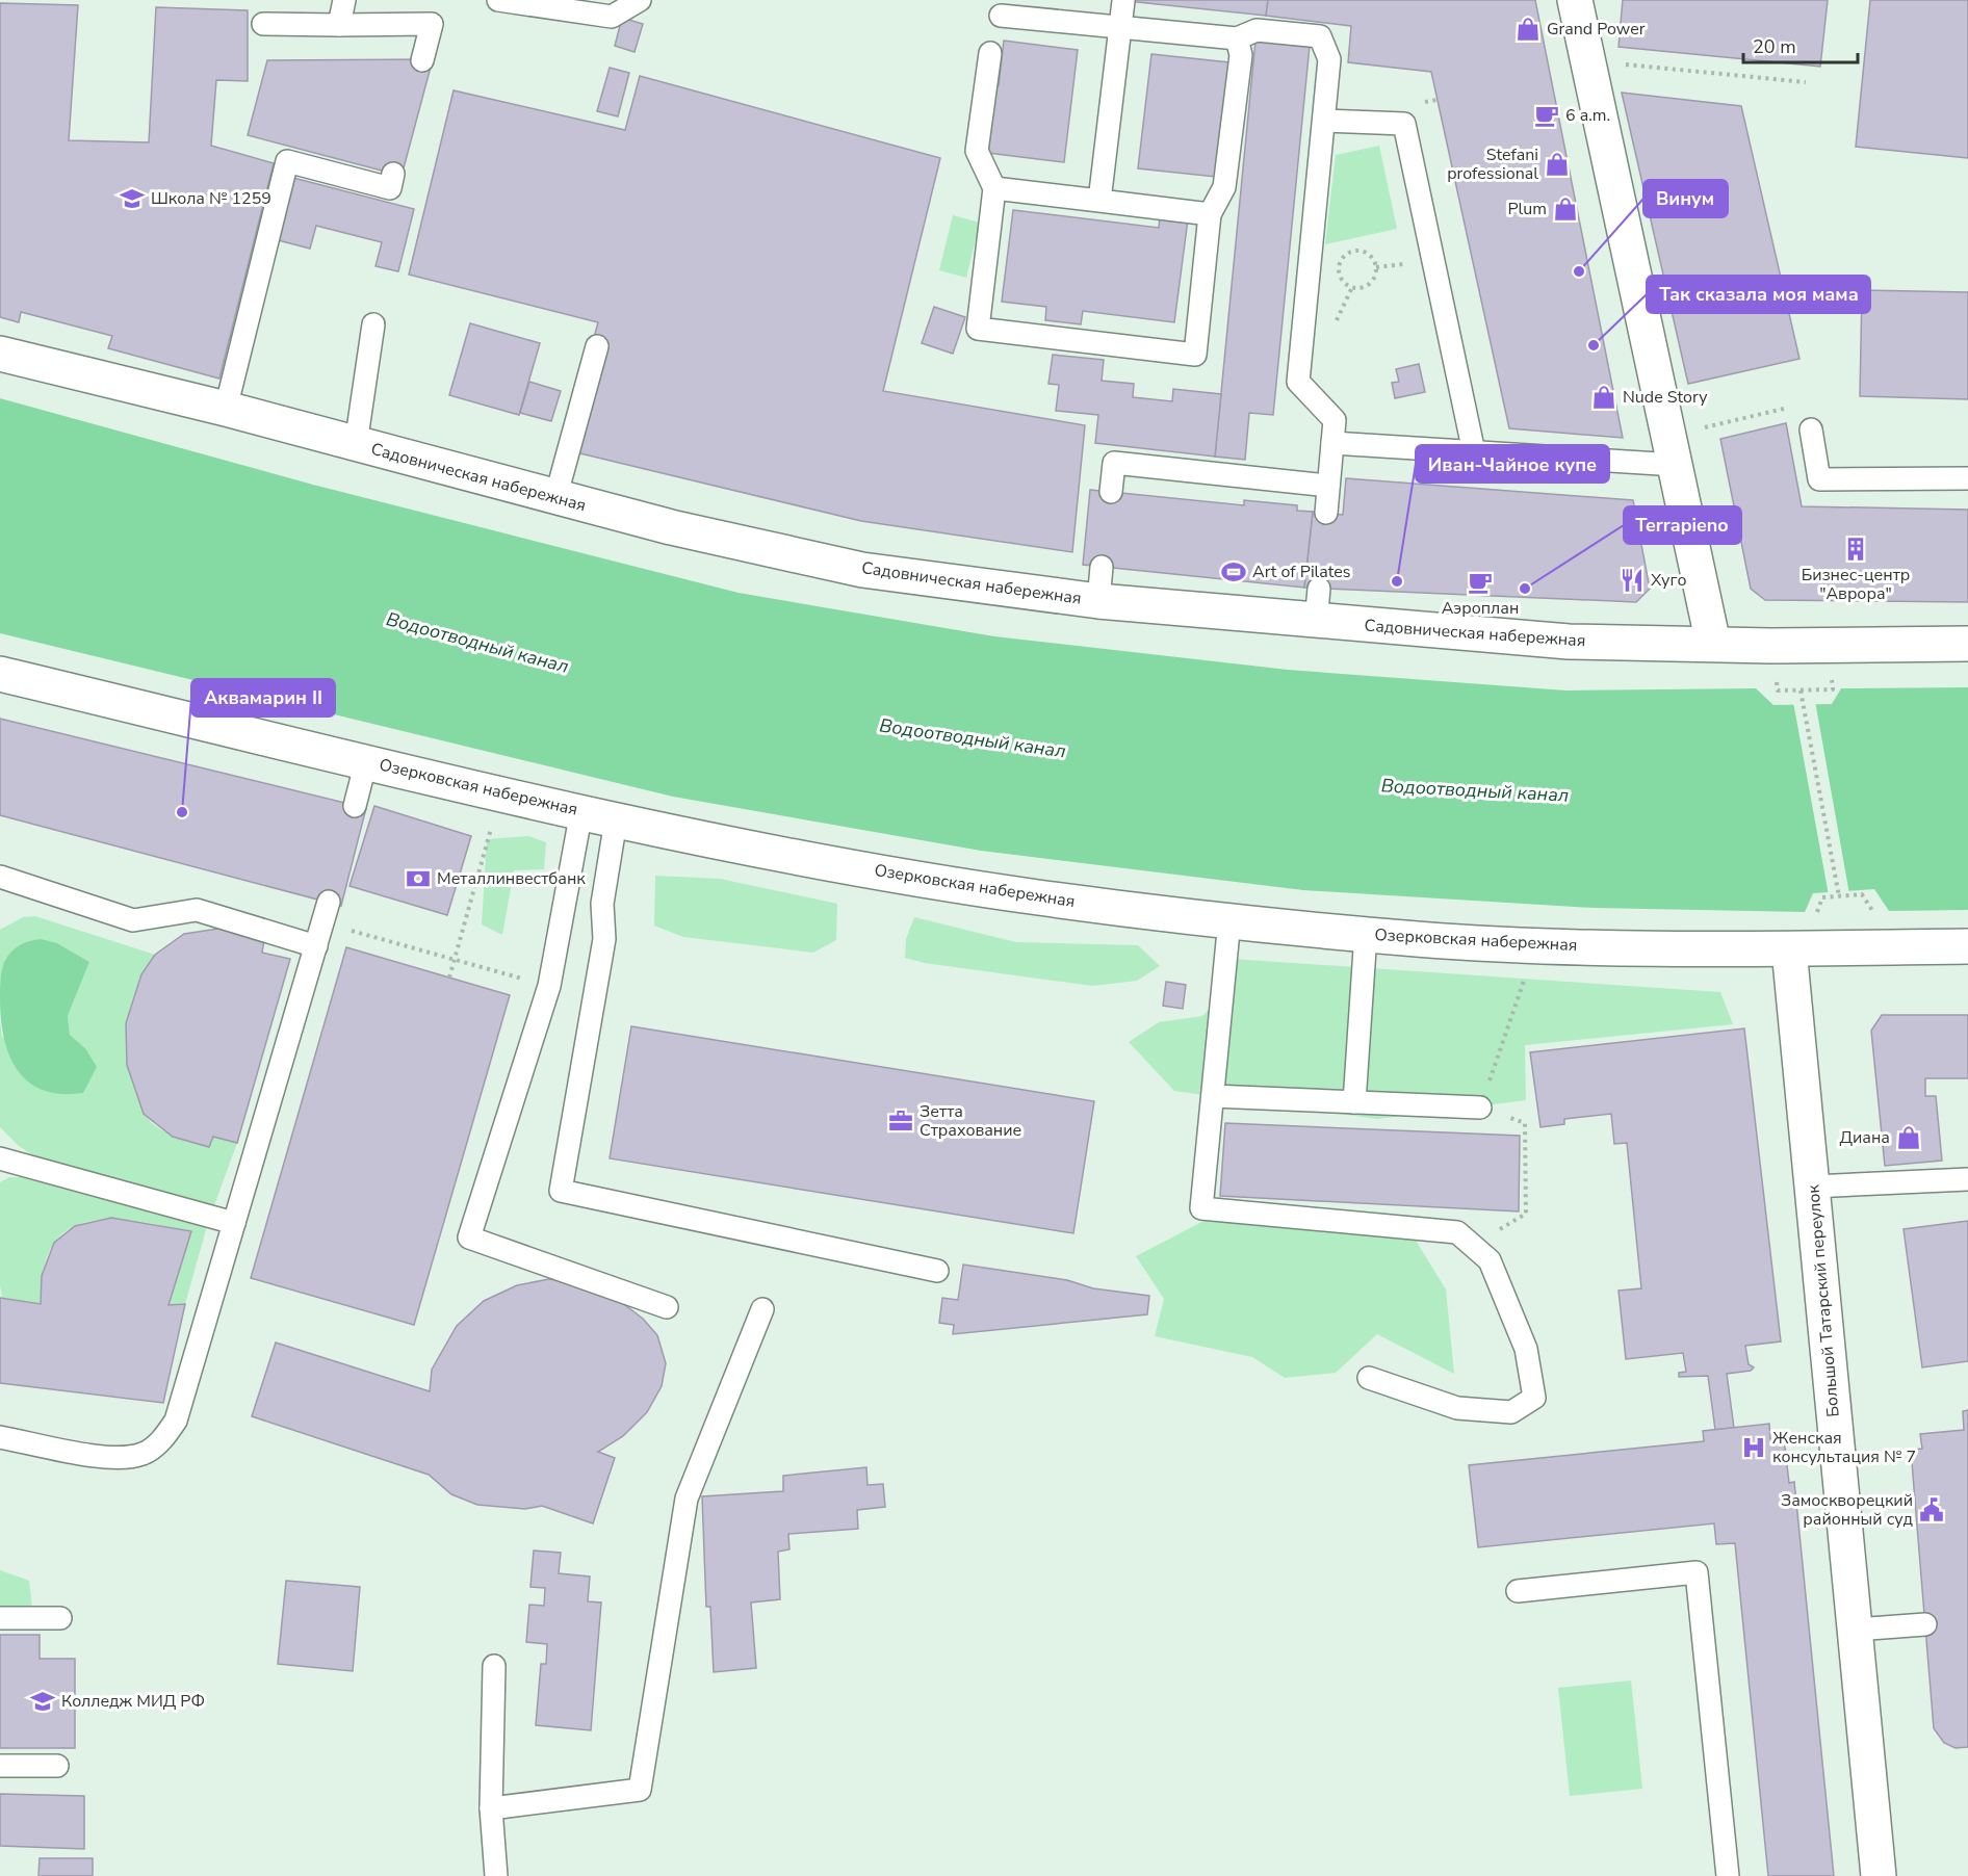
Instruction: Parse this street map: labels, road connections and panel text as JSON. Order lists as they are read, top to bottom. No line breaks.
{"streets":{"street":["Садовническая набережная","Озерковская набережная","Большой Татарский переулок"]},"crossings":[["Озерковская набережная","Большой Татарский переулок"]],"water":["Водоотводный канал"],"places":{"shop":["Grand Power","Stefani professional","Plum","Nude Story","Диана"],"cafe":["6 a.m.","Аэроплан"],"school or university":["Школа № 1259","Колледж МИД РФ"],"other":["Винум","Так сказала моя мама","Иван-Чайное купе","Terrapieno","Аквамарин II"],"building":["Бизнес-центр \"Аврора\""],"sports":["Art of Pilates"],"restaurant":["Хуго"],"bank":["Металлинвестбанк"],"office":["Зетта Страхование"],"hospital":["Женская консультация № 7"],"public building":["Замоскворецкий районный суд"]},"scale_bar":"20 m"}
